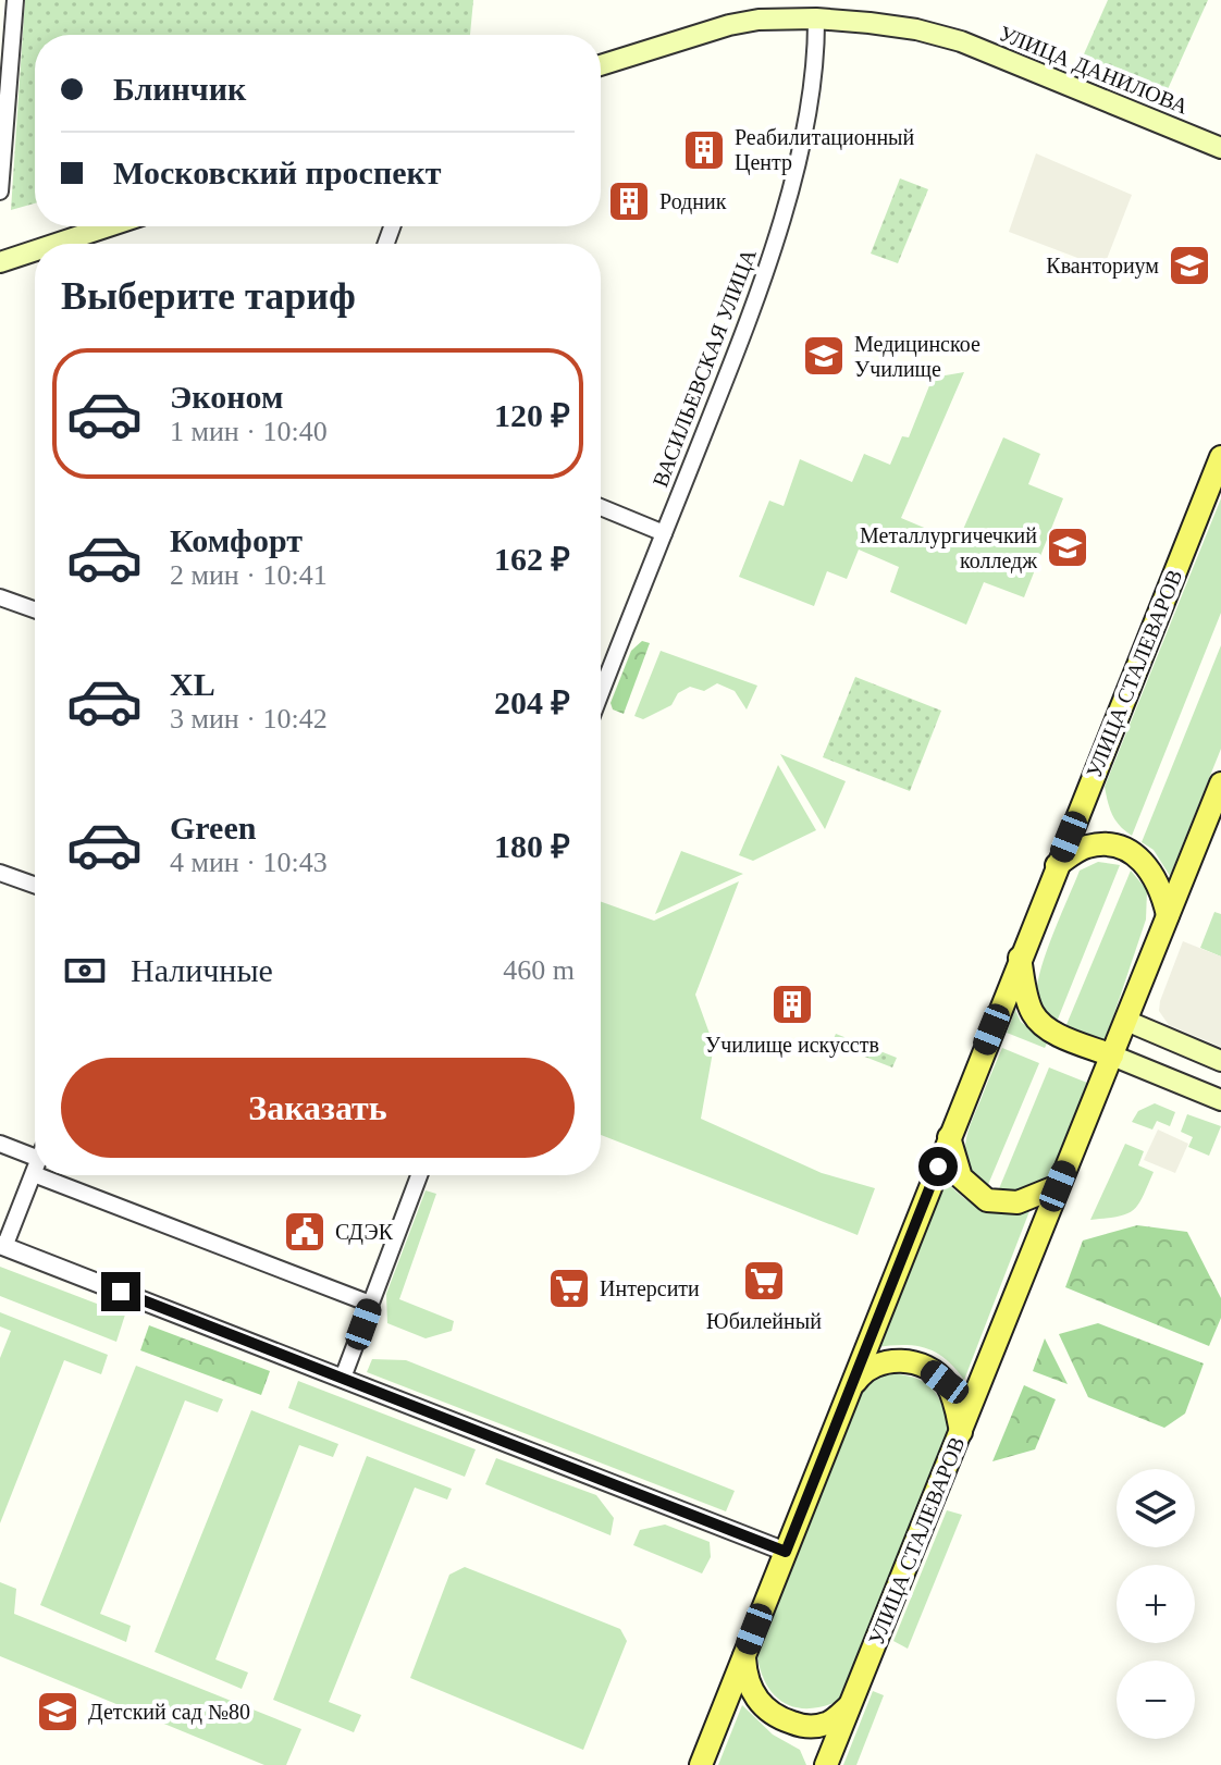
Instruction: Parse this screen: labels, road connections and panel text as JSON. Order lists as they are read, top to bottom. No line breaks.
{"streets":{"main road":["УЛИЦА ДАНИЛОВА","УЛИЦА СТАЛЕВАРОВ"],"street":["ВАСИЛЬЕВСКАЯ УЛИЦА"]},"crossings":[["УЛИЦА ДАНИЛОВА","ВАСИЛЬЕВСКАЯ УЛИЦА"]],"places":{"building":["Реабилитационный Центр","Родник","Училище искусств"],"school or university":["Кванториум","Медицинское Училище","Металлургичечкий колледж","Детский сад №80"],"public building":["СДЭК"],"supermarket":["Юбилейный","Интерсити"]},"page":{"banner":["Блинчик","Московский проспект"],"heading":"Выберите тариф","list":[{"name":"Эконом","note":"1 мин · 10:40","value":"120 ₽"},{"name":"Комфорт","note":"2 мин · 10:41","value":"162 ₽"},{"name":"XL","note":"3 мин · 10:42","value":"204 ₽"},{"name":"Green","note":"4 мин · 10:43","value":"180 ₽"}],"pay":["Наличные","460 m"],"buttons":"Заказать","map_buttons":["+","−"]}}
